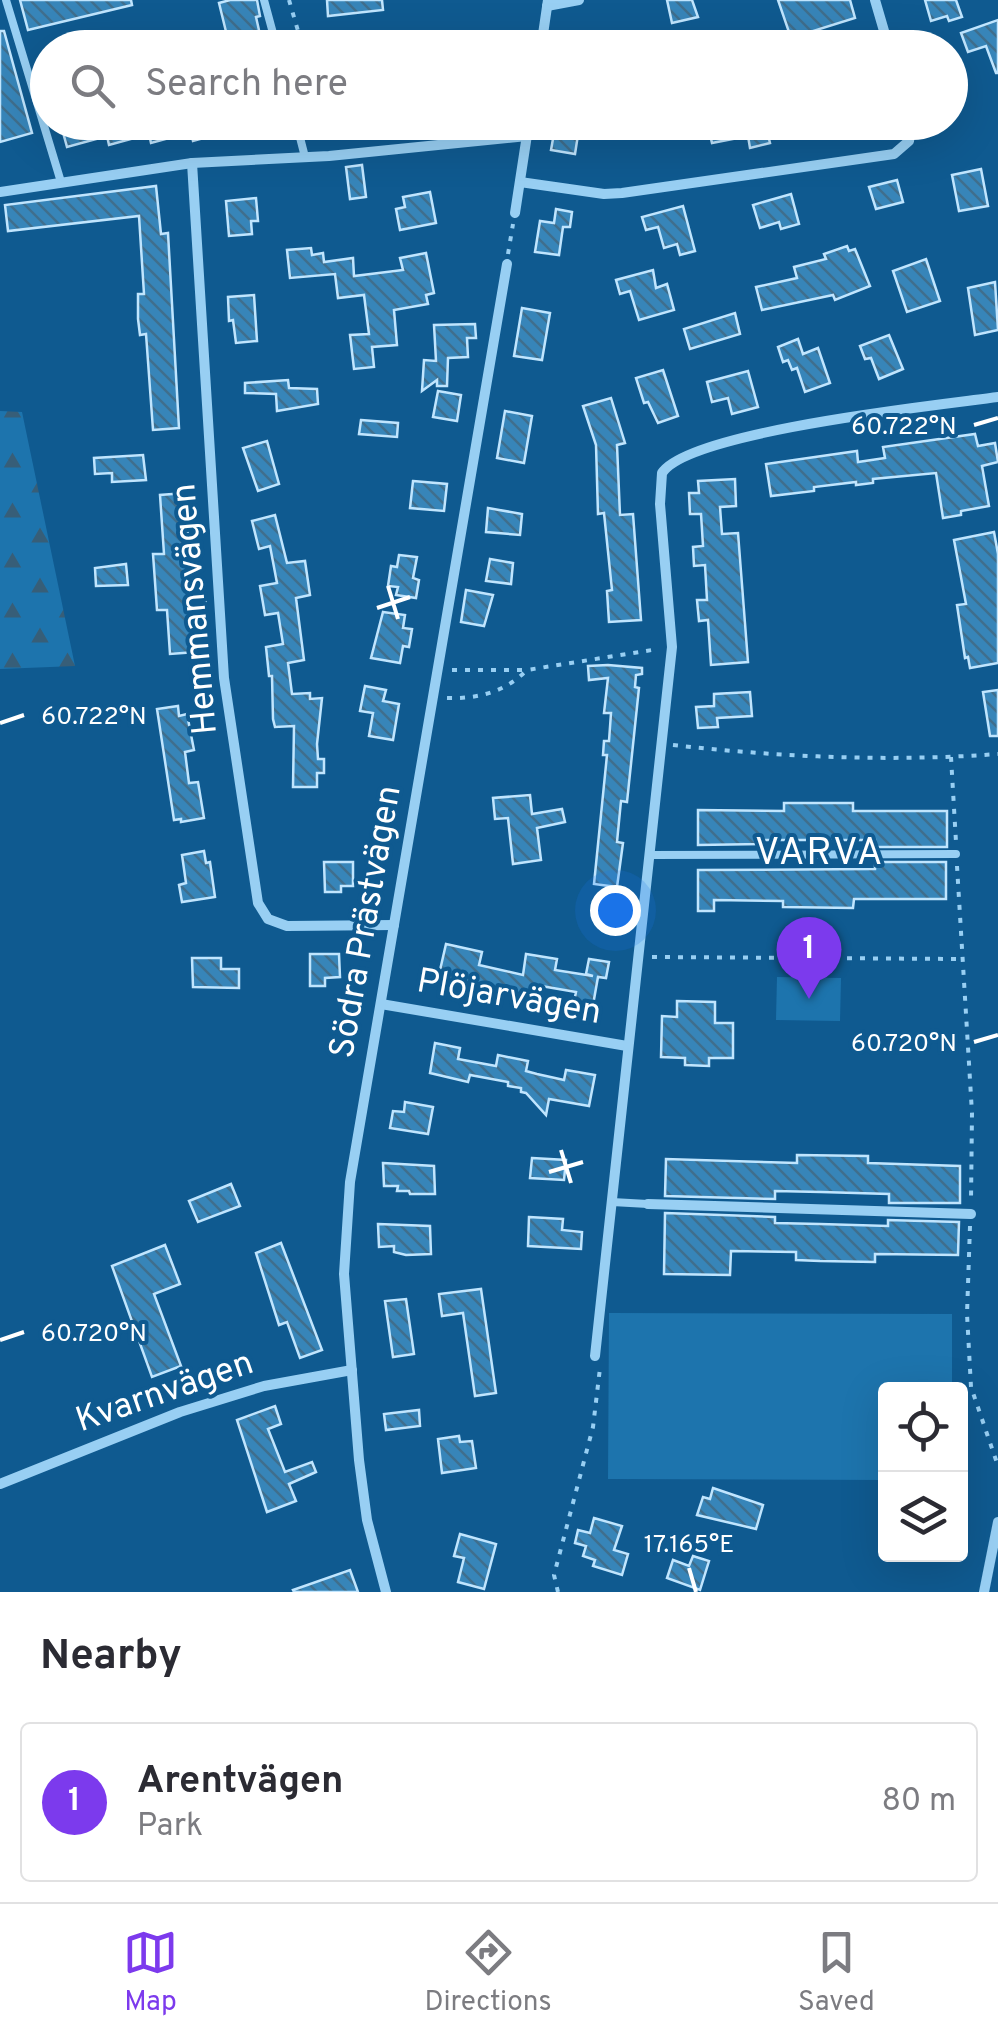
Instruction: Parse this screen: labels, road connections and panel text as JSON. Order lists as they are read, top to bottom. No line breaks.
{"streets":{"street":["Hemmansvägen","Södra Prästvägen","Plöjarvägen","Kvarnvägen"]},"crossings":[["Hemmansvägen","Södra Prästvägen"],["Södra Prästvägen","Plöjarvägen"],["Södra Prästvägen","Kvarnvägen"]],"districts":["VARVA"],"page":{"search":"Search here","pins":"1","heading":"Nearby","list":[{"mark":"1","name":"Arentvägen","note":"Park","value":"80 m"}],"nav":["Map","Directions","Saved"]},"coordinates":["60.722°N","60.720°N","17.165°E"]}
